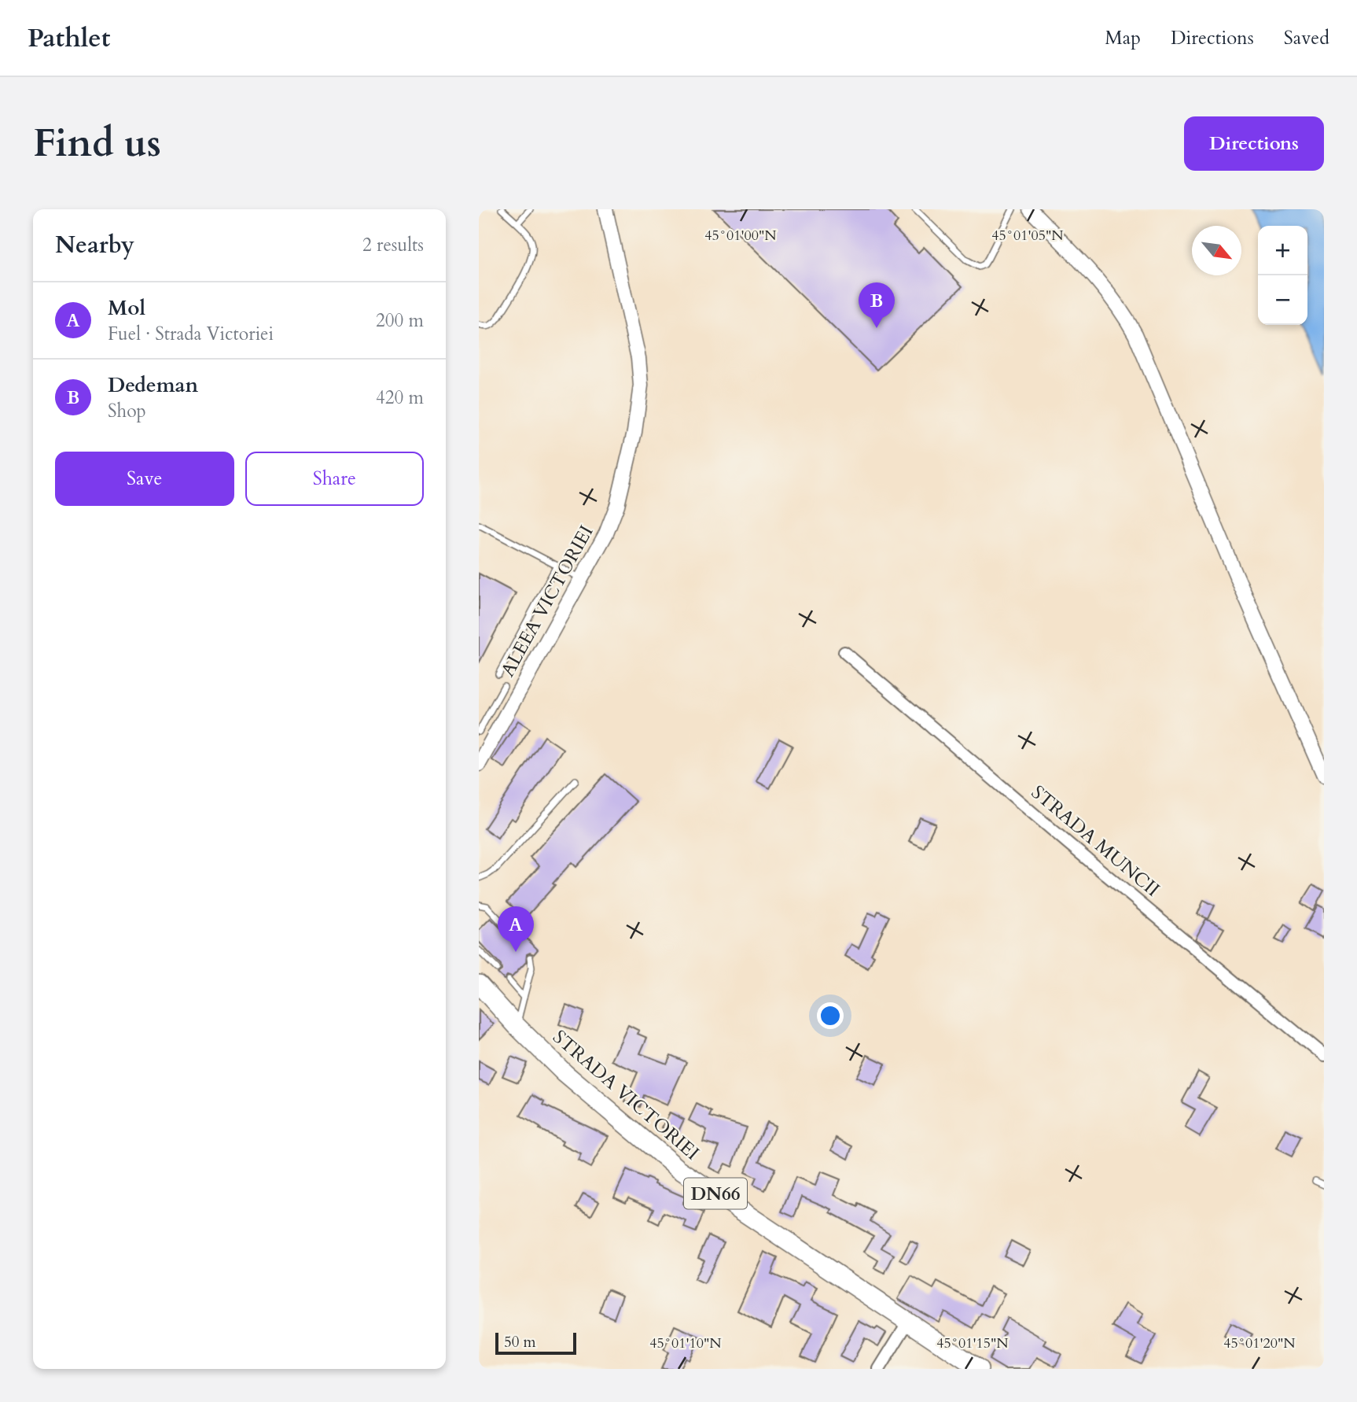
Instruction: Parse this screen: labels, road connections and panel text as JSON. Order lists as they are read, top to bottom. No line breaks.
{"streets":{"main road":["STRADA VICTORIEI","DN66"],"street":["ALEEA VICTORIEI","STRADA MUNCII"]},"scale_bar":"50 m","north":"bottom right","page":{"header":"Pathlet","nav":["Map","Directions","Saved"],"buttons":["Directions",["Save","Share"]],"title":"Find us","heading":["Nearby","2 results"],"map_buttons":["+","−"],"list":[{"mark":"A","name":"Mol","note":"Fuel · Strada Victoriei","value":"200 m"},{"mark":"B","name":"Dedeman","note":"Shop","value":"420 m"}],"pins":["B","A"],"scale":"50 m"},"coordinates":["45°01'00\"N","45°01'05\"N","45°01'10\"N","45°01'15\"N","45°01'20\"N"]}
